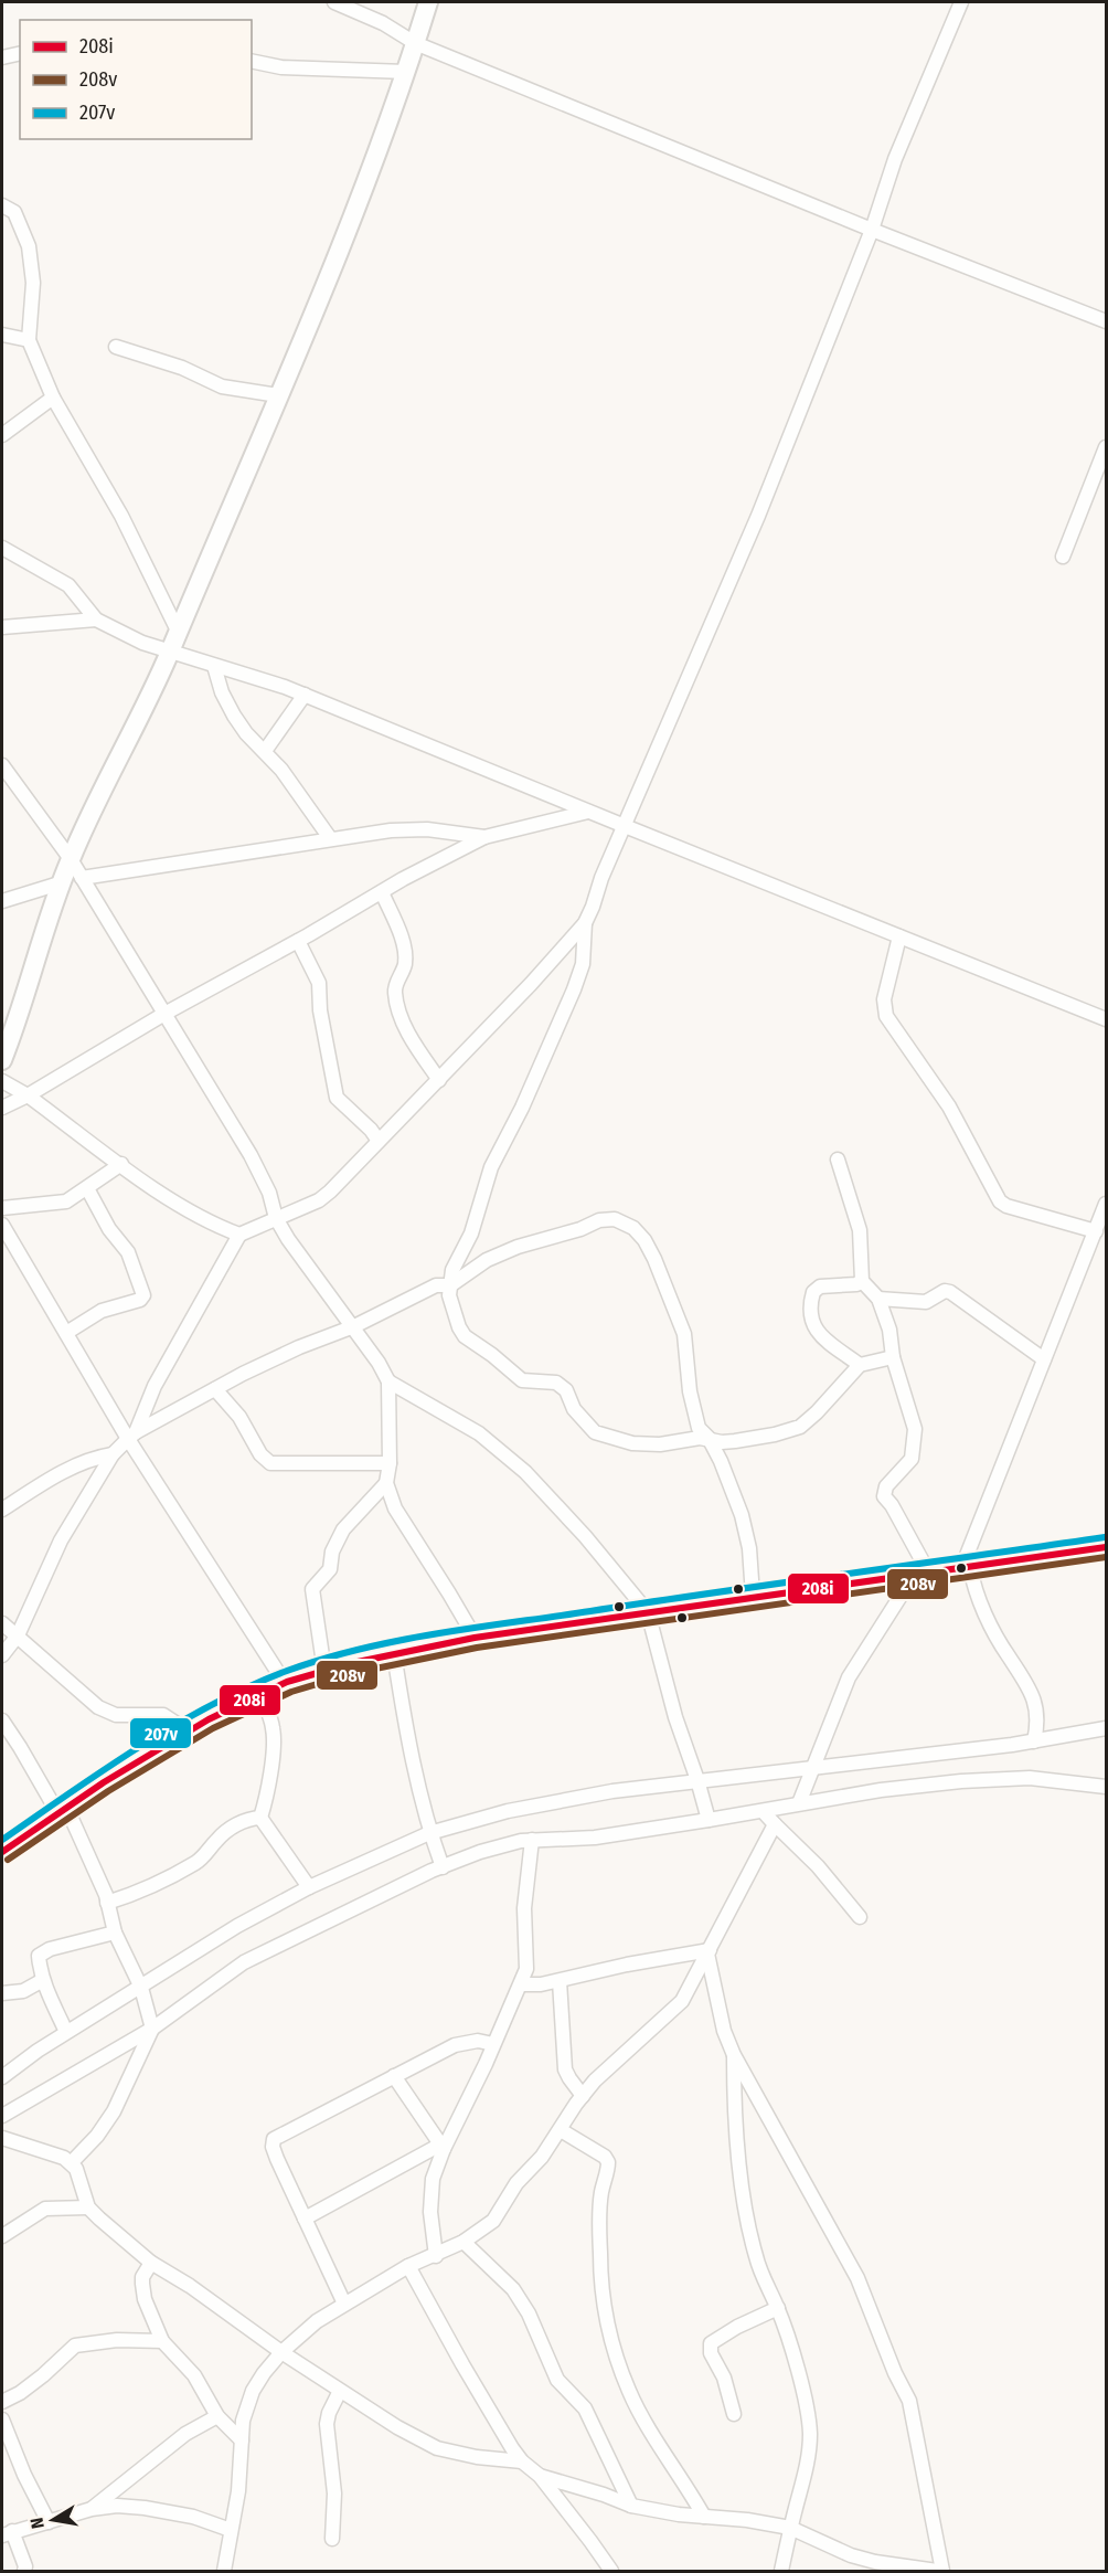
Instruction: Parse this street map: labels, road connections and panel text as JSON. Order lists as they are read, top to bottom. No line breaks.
{"lines":["transit line 207v","transit line 208i","transit line 208v"],"legend":["208i","208v","207v"],"north":"left"}
